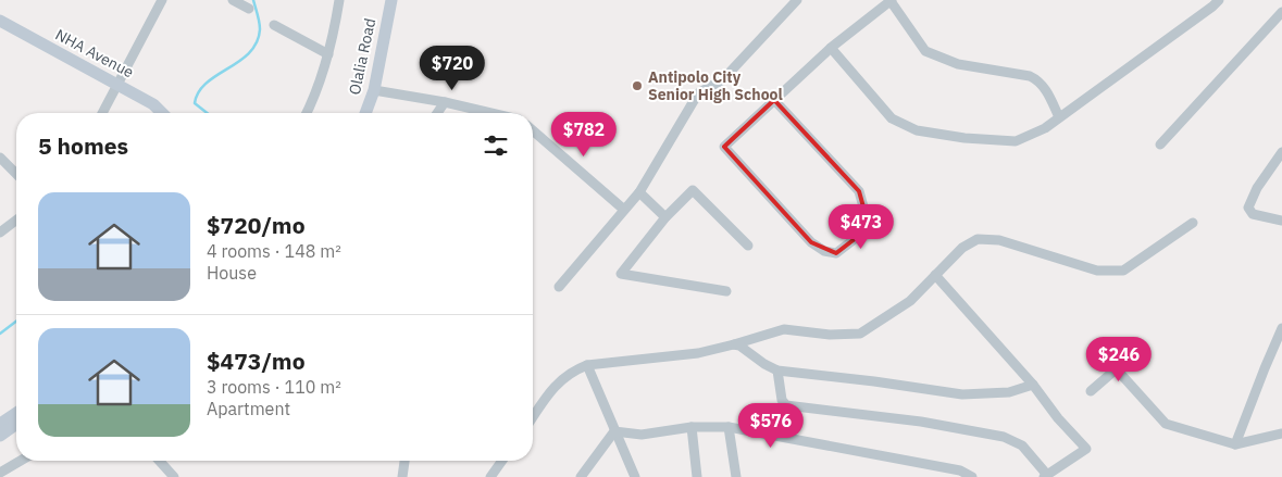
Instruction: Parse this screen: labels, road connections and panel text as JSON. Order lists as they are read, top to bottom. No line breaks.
{"streets":{"street":["NHA Avenue","Olalia Road"]},"places":["Antipolo City Senior High School"],"page":{"price":["$720","$782","$473","$246","$576"],"heading":"5 homes","list":[{"name":"$720/mo","note":"4 rooms · 148 m² · House"},{"name":"$473/mo","note":"3 rooms · 110 m² · Apartment"}]}}
